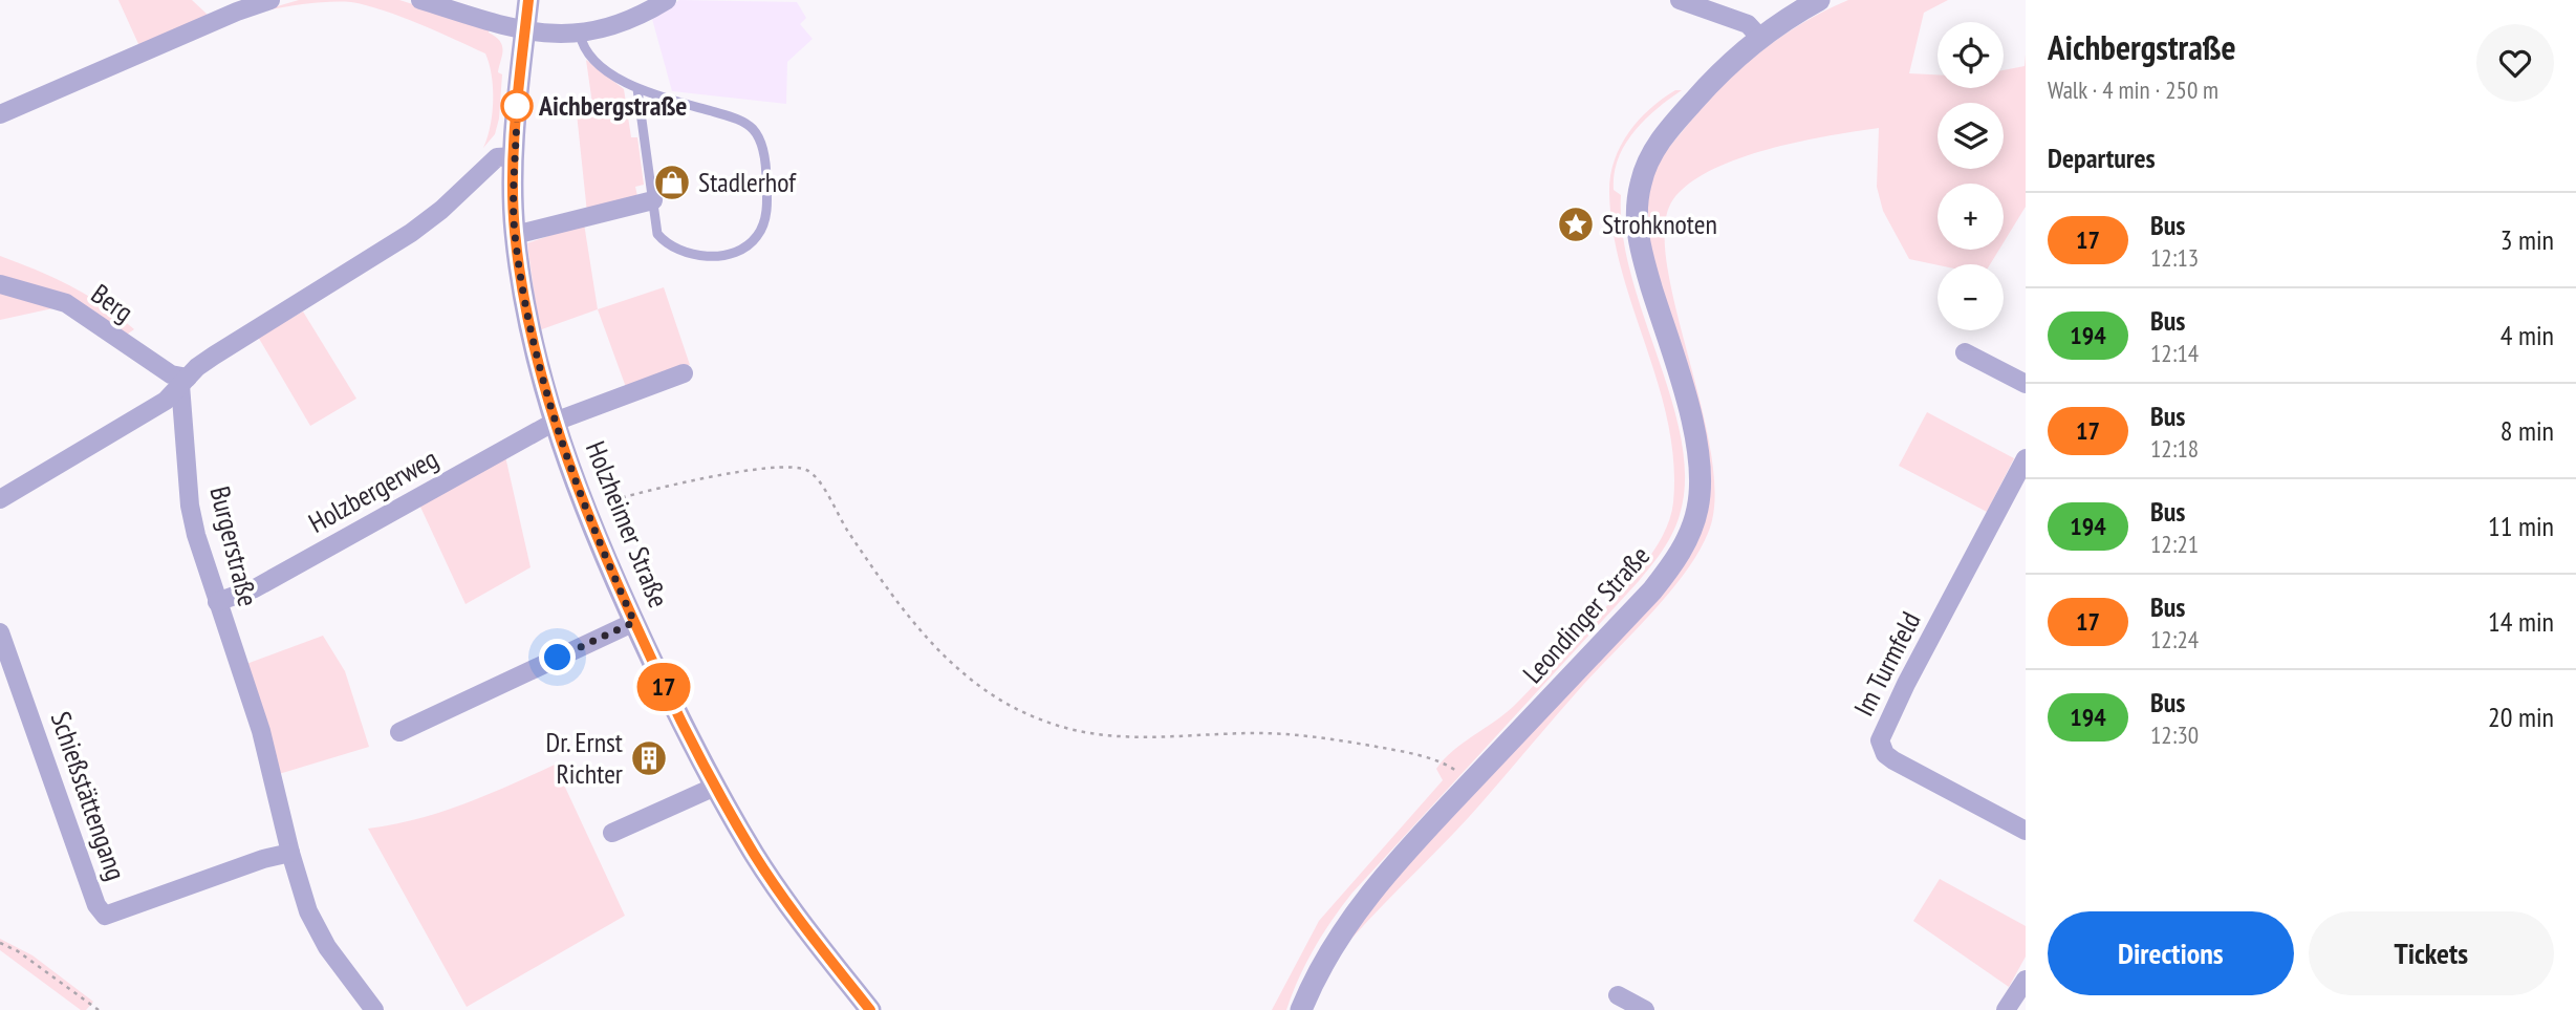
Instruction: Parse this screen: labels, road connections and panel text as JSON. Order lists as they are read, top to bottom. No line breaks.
{"streets":{"street":["Berg","Holzbergerweg","Holzheimer Straße","Burgerstraße","Leondinger Straße","Im Turmfeld","Schießstättengang"]},"crossings":[["Berg","Burgerstraße"],["Holzbergerweg","Holzheimer Straße"],["Holzbergerweg","Burgerstraße"],["Burgerstraße","Schießstättengang"]],"places":{"other":["Aichbergstraße"],"shop":["Stadlerhof"],"place":["Strohknoten"],"building":["Dr. Ernst Richter"]},"lines":["bus line 17"],"page":{"on_map":"17","heading":[["Aichbergstraße","Walk · 4 min · 250 m"],"Departures"],"map_buttons":["+","−"],"list":[{"mark":"17","name":"Bus","note":"12:13","value":"3 min"},{"mark":"194","name":"Bus","note":"12:14","value":"4 min"},{"mark":"17","name":"Bus","note":"12:18","value":"8 min"},{"mark":"194","name":"Bus","note":"12:21","value":"11 min"},{"mark":"17","name":"Bus","note":"12:24","value":"14 min"},{"mark":"194","name":"Bus","note":"12:30","value":"20 min"}],"buttons":["Directions","Tickets"]}}
